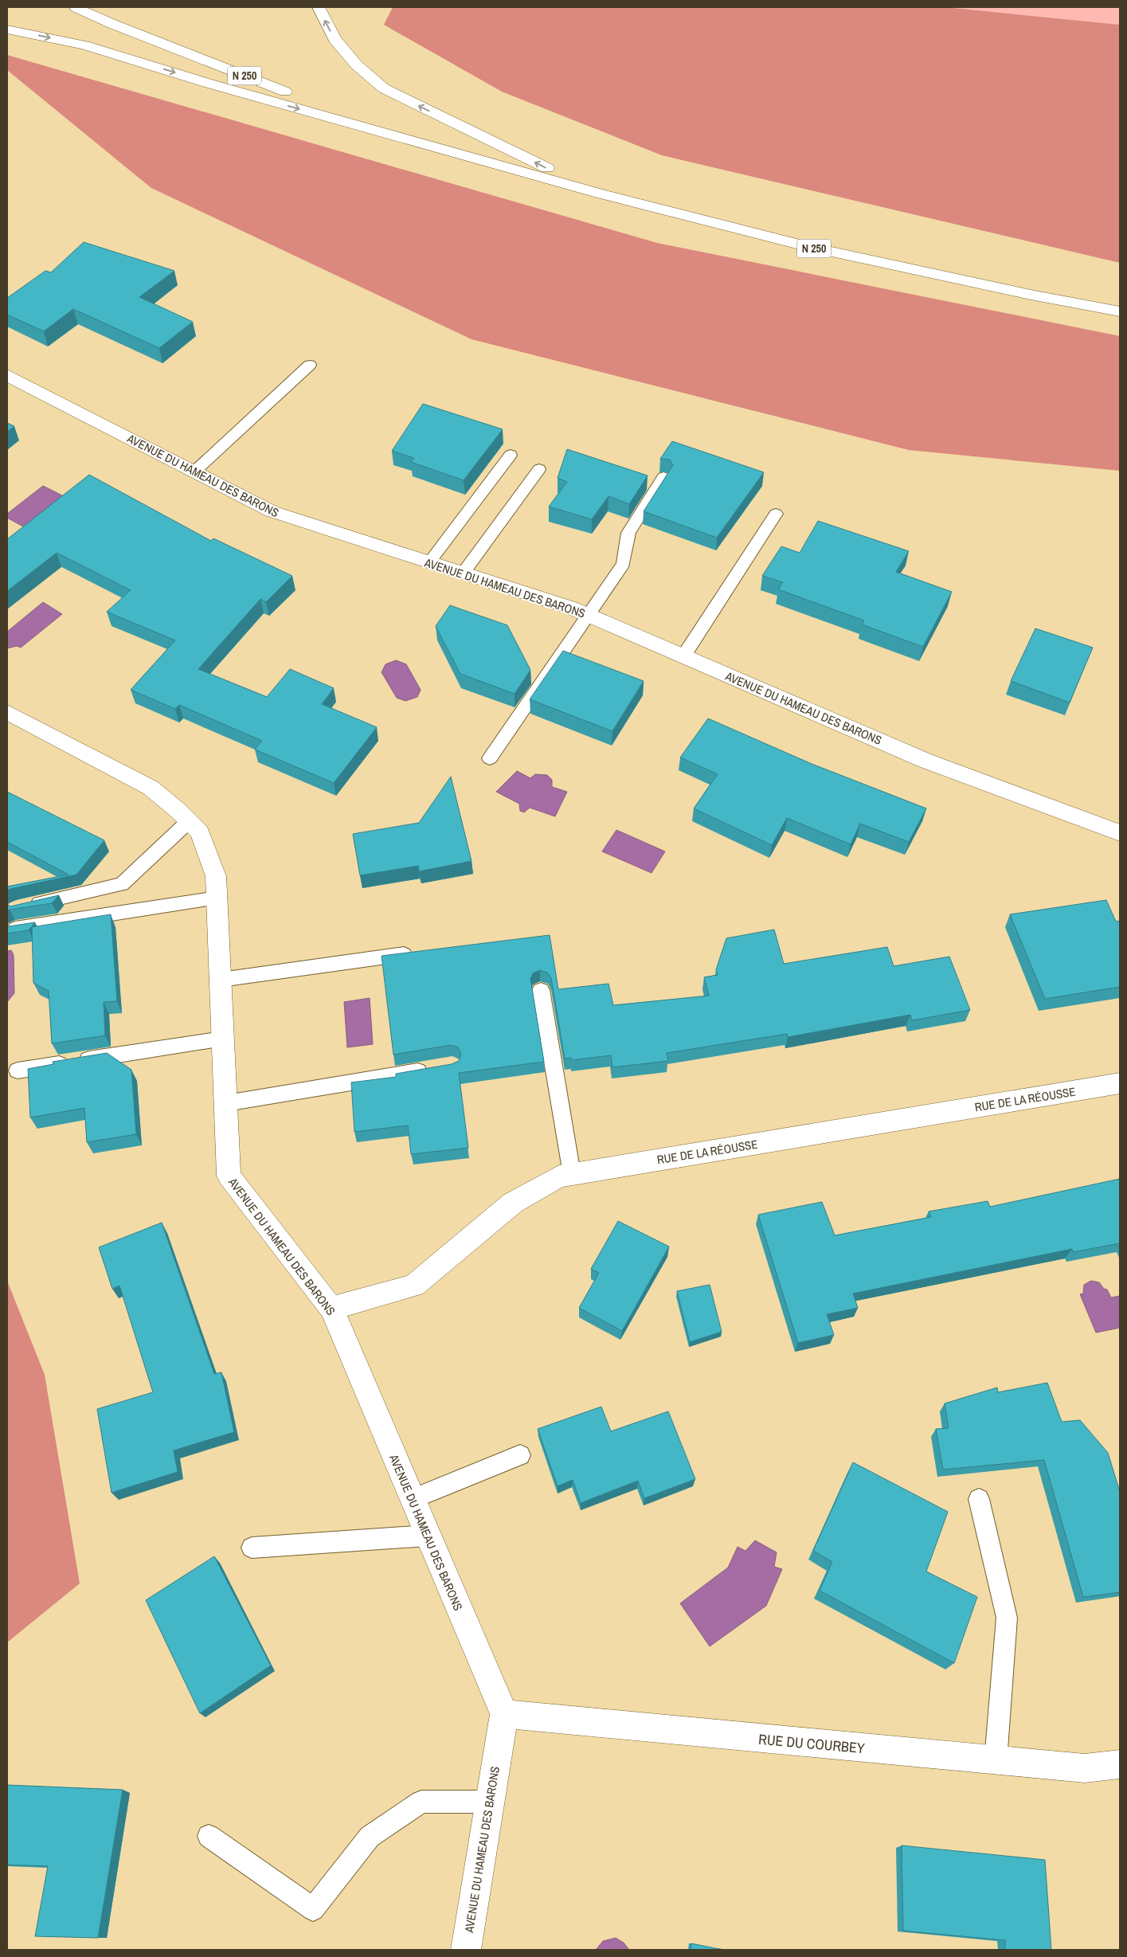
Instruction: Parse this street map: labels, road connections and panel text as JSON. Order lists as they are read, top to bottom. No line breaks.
{"streets":{"street":["N 250","AVENUE DU HAMEAU DES BARONS","RUE DE LA RÉOUSSE","RUE DU COURBEY"]},"crossings":[["AVENUE DU HAMEAU DES BARONS","RUE DE LA RÉOUSSE"],["AVENUE DU HAMEAU DES BARONS","RUE DU COURBEY"]]}
